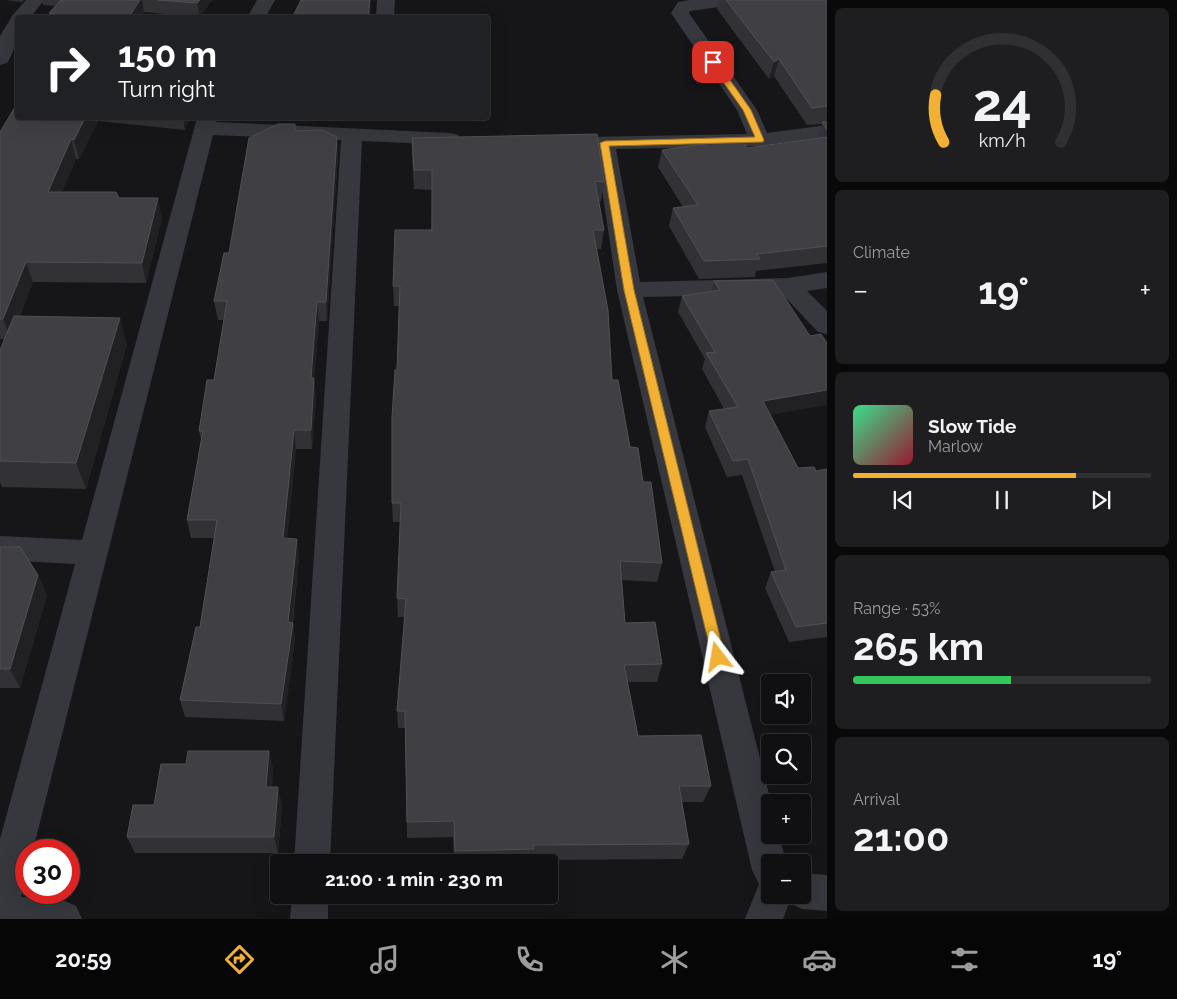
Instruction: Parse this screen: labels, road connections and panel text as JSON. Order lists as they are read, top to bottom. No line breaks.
{"page":{"turn":["150 m","Turn right"],"tile":["Climate",["Range · 53%","265 km"],["Arrival","21:00"]],"heat":["−","19°","+"],"song":["Slow Tide","Marlow"],"map_buttons":["+","−"],"limit":"30","trip":"21:00 · 1 min · 230 m","tabs":["20:59","19°"],"gauge":["24","km/h"]}}
